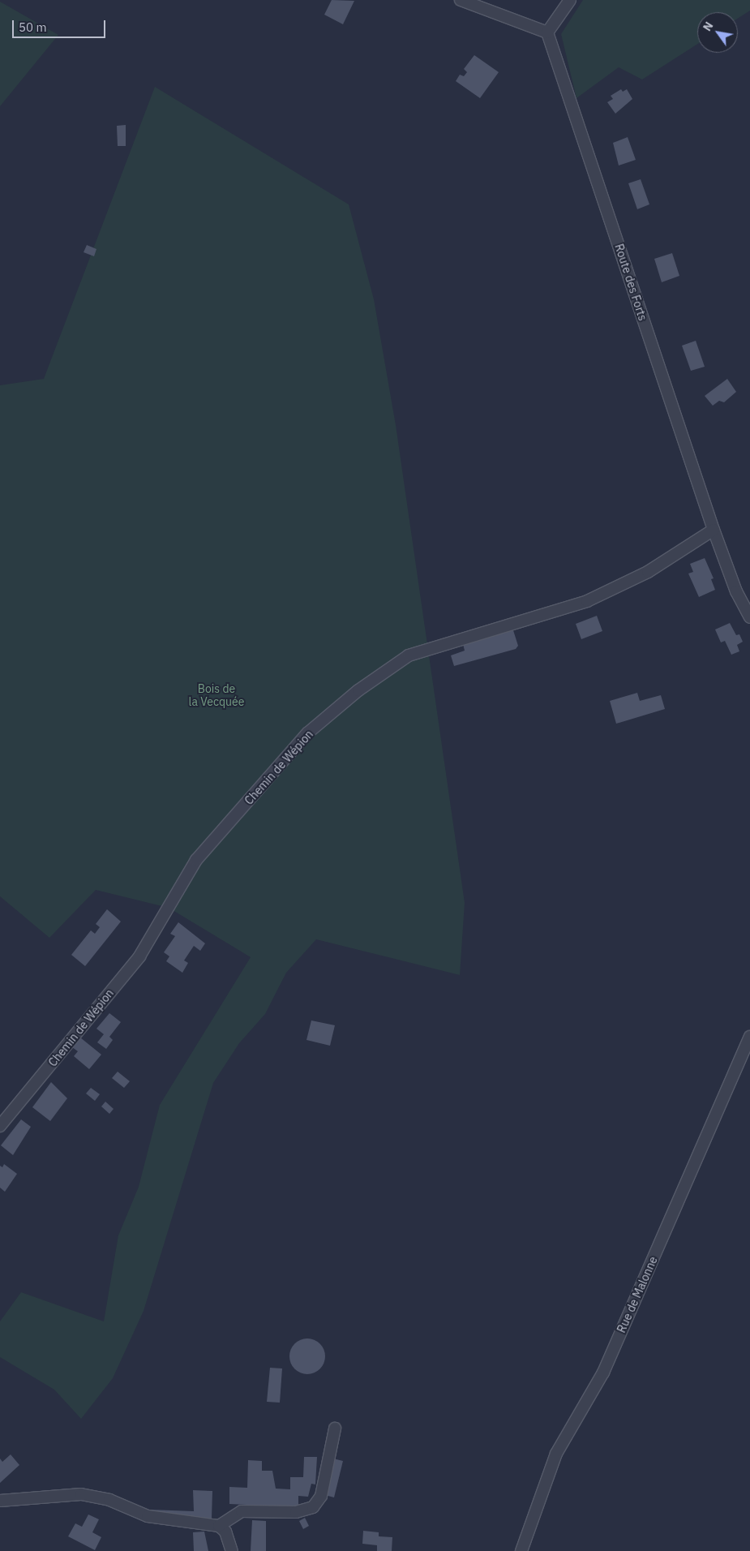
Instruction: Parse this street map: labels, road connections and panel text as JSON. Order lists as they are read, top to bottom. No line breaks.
{"streets":{"street":["Route des Forts","Chemin de Wépion","Rue de Malonne"]},"crossings":[["Route des Forts","Chemin de Wépion"]],"parks":["Bois de la Vecquée"],"scale_bar":"50 m","north":"top left"}
